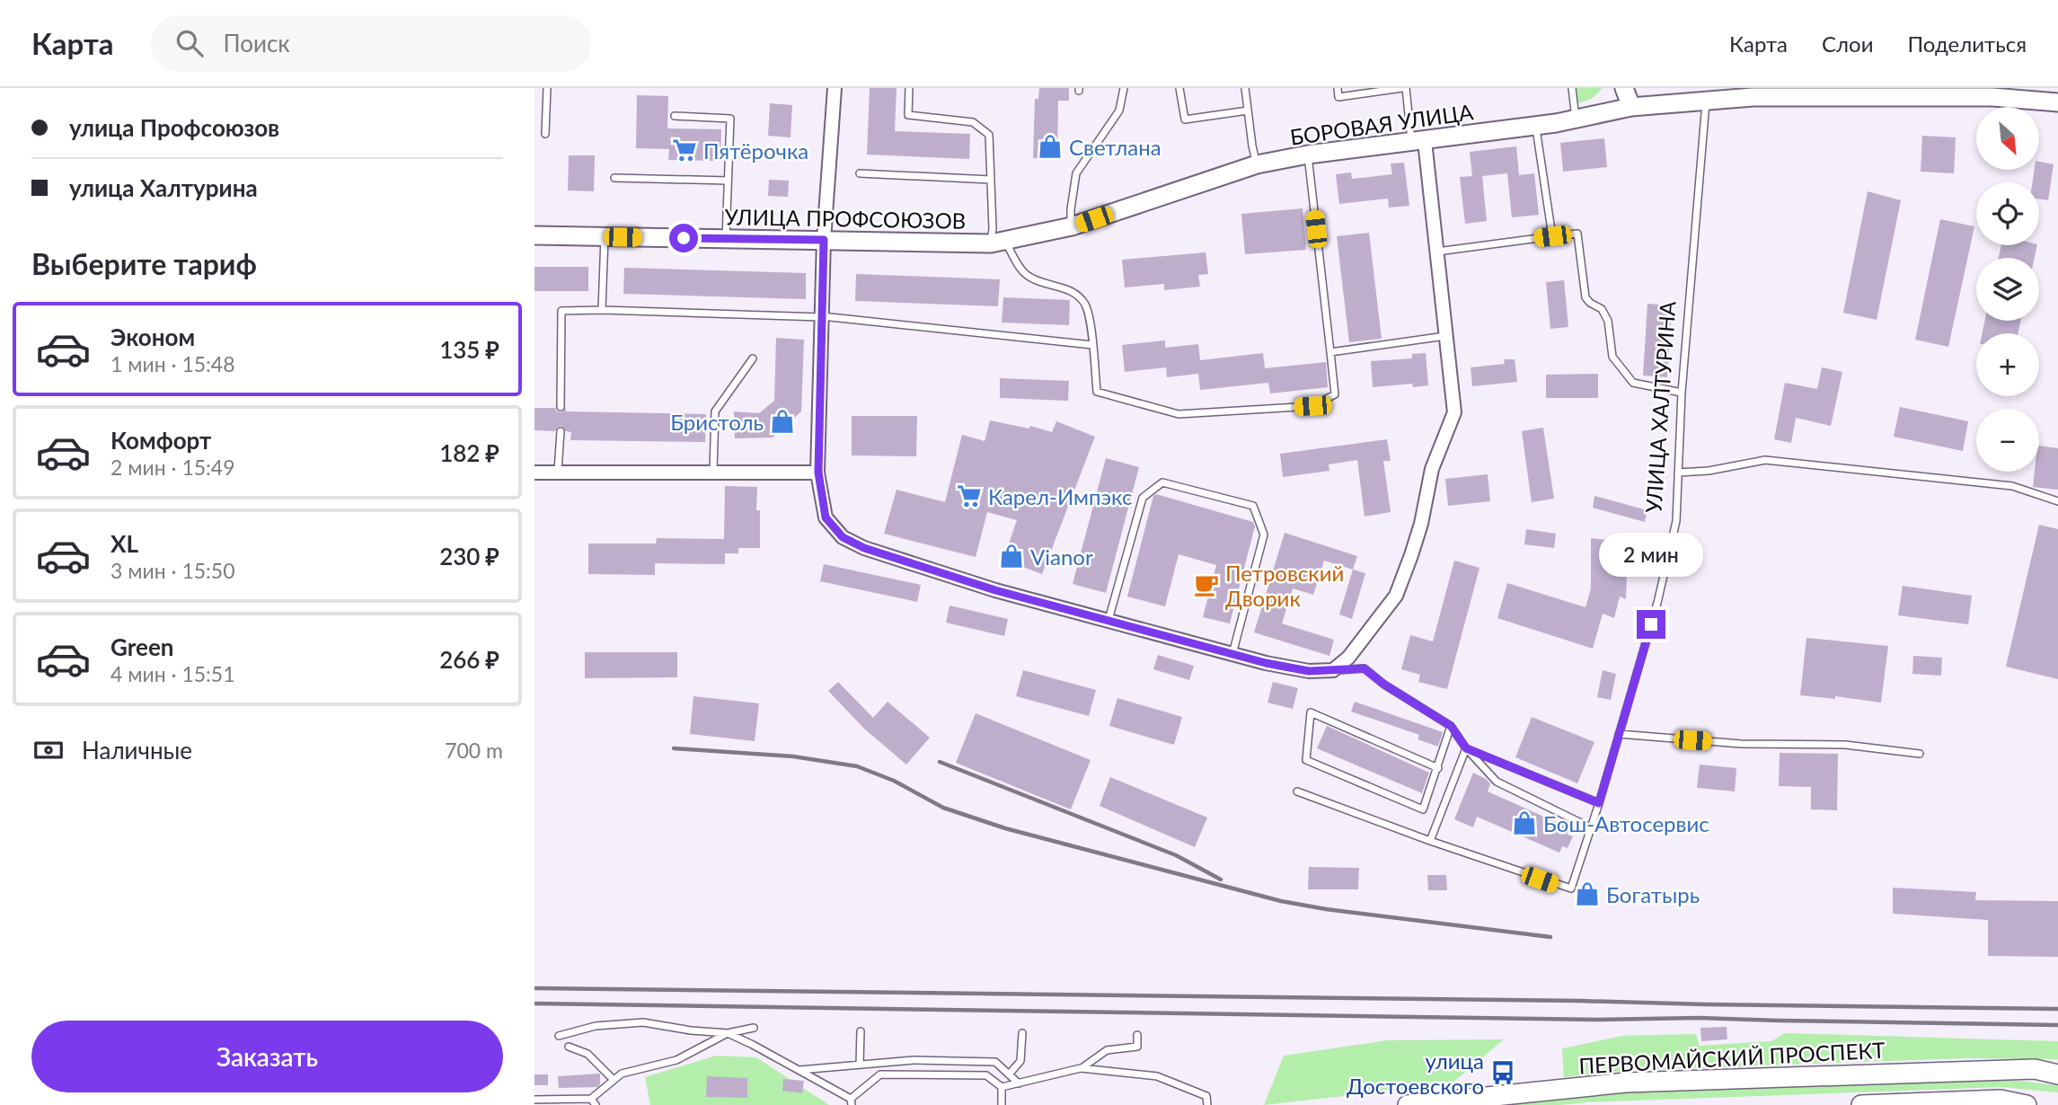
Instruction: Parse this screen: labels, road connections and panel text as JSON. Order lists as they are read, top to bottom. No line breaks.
{"streets":{"main road":["БОРОВАЯ УЛИЦА","УЛИЦА ПРОФСОЮЗОВ","ПЕРВОМАЙСКИЙ ПРОСПЕКТ"],"lane":["УЛИЦА ХАЛТУРИНА"]},"crossings":[["БОРОВАЯ УЛИЦА","УЛИЦА ПРОФСОЮЗОВ"],["БОРОВАЯ УЛИЦА","УЛИЦА ХАЛТУРИНА"]],"places":{"shop":["Светлана","Бристоль","Vianor","Бош-Автосервис","Богатырь"],"supermarket":["Пятёрочка","Карел-Импэкс"],"cafe":["Петровский Дворик"],"bus stop":["улица Достоевского"]},"north":"bottom right","page":{"header":"Карта","search":"Поиск","nav":["Карта","Слои","Поделиться"],"banner":["улица Профсоюзов","улица Халтурина"],"map_buttons":["+","−"],"heading":"Выберите тариф","list":[{"name":"Эконом","note":"1 мин · 15:48","value":"135 ₽"},{"name":"Комфорт","note":"2 мин · 15:49","value":"182 ₽"},{"name":"XL","note":"3 мин · 15:50","value":"230 ₽"},{"name":"Green","note":"4 мин · 15:51","value":"266 ₽"}],"bubble":"2 мин","pay":["Наличные","700 m"],"buttons":"Заказать"}}
